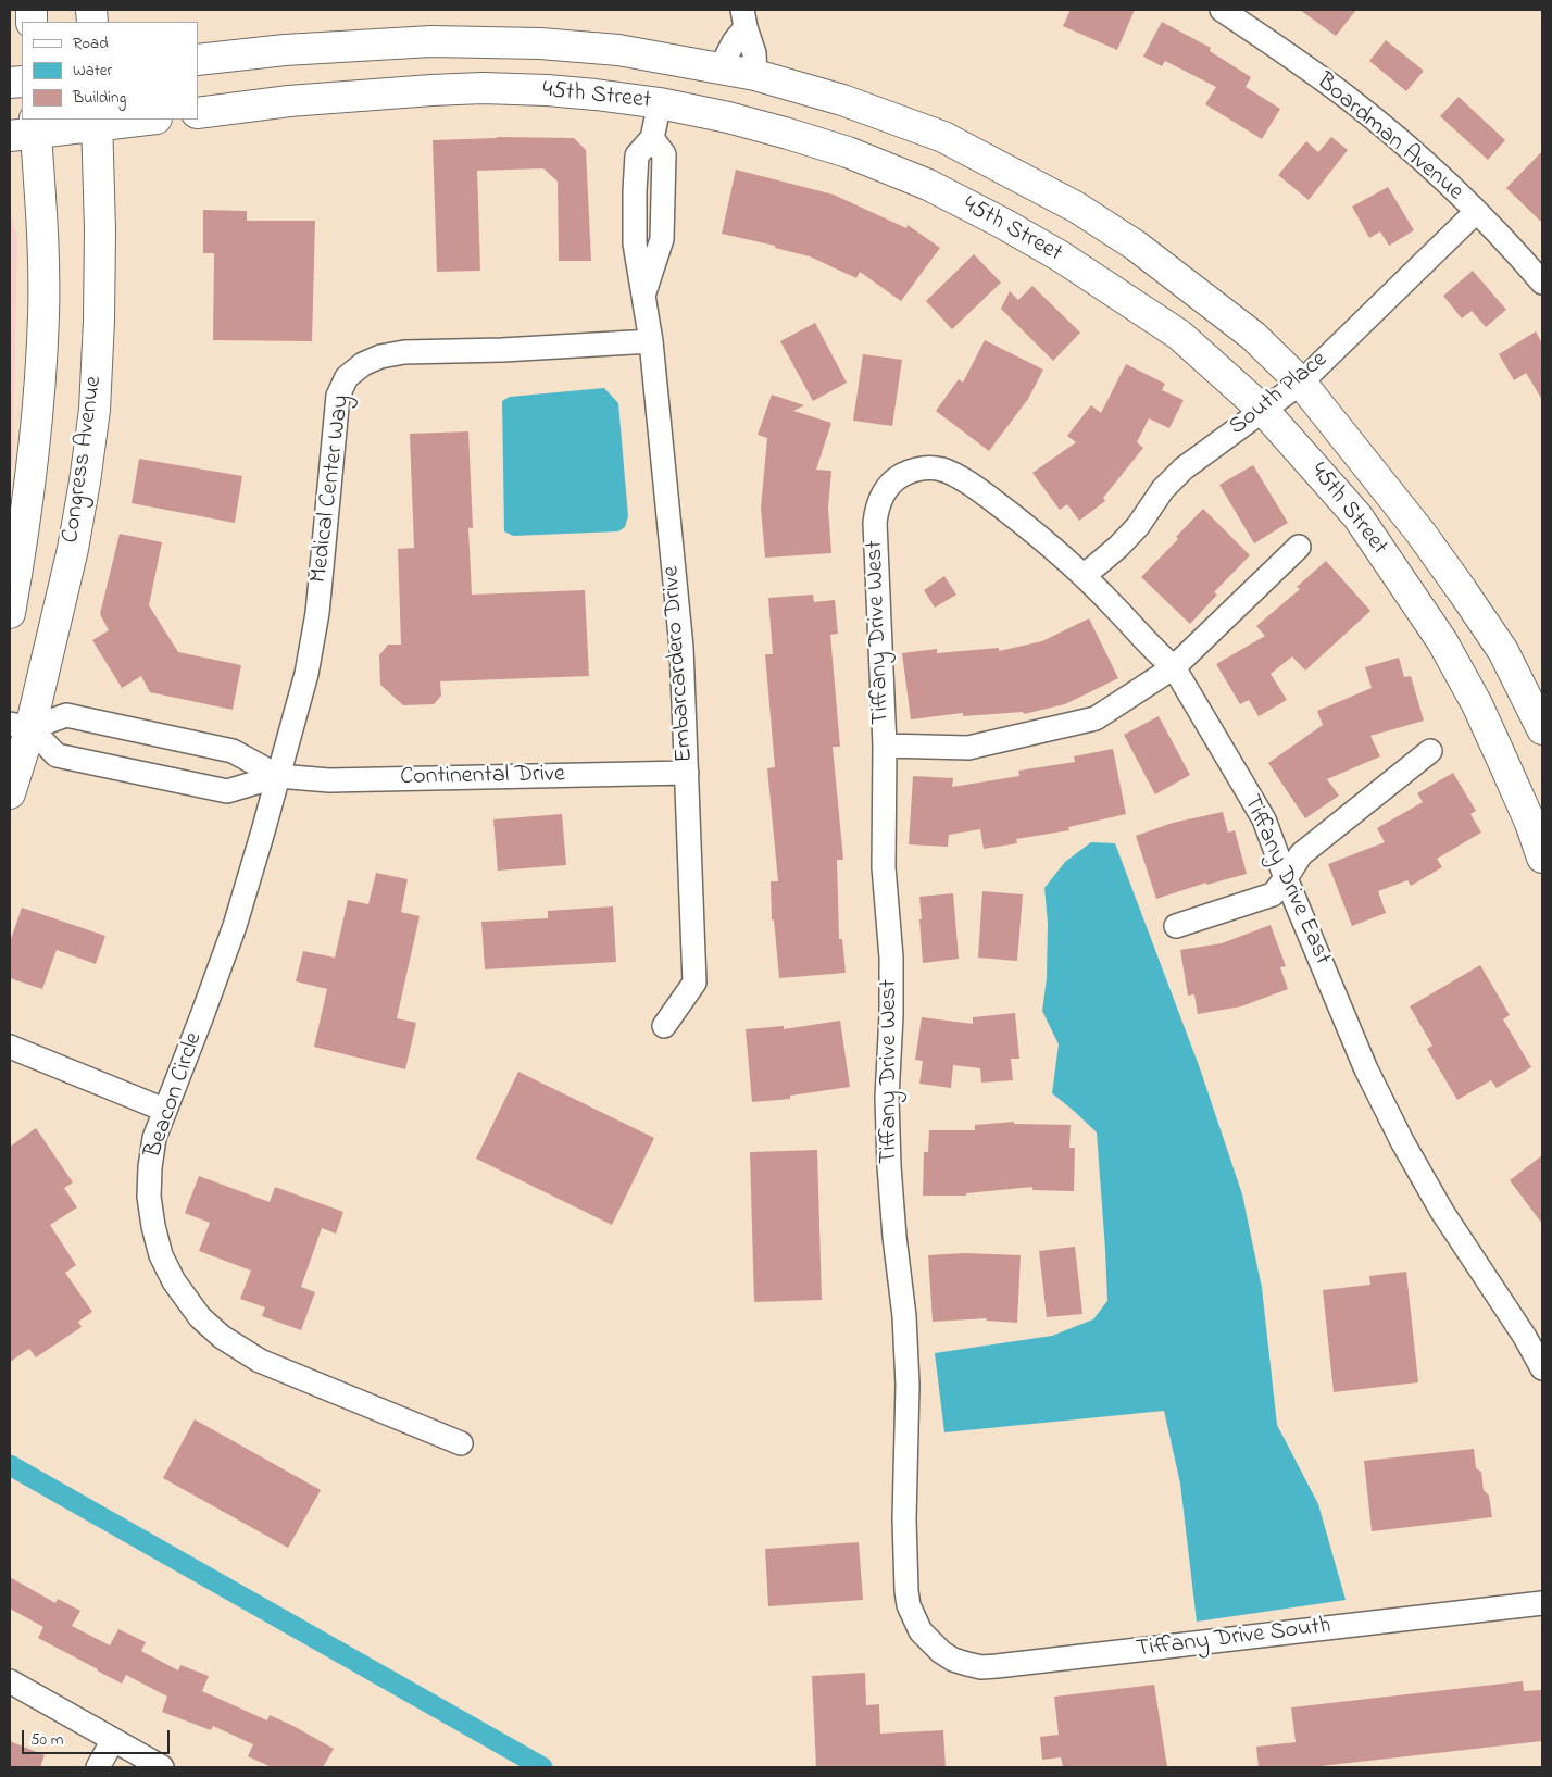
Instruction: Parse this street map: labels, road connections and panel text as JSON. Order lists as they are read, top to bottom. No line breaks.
{"streets":{"main road":["45th Street","Congress Avenue"],"street":["Boardman Avenue","South Place","Medical Center Way","Tiffany Drive West","Embarcardero Drive","Continental Drive","Tiffany Drive East","Beacon Circle","Tiffany Drive South"]},"crossings":[["45th Street","South Place"],["45th Street","Embarcardero Drive"],["Boardman Avenue","South Place"],["South Place","Tiffany Drive East"],["Congress Avenue","Continental Drive"],["Medical Center Way","Embarcardero Drive"],["Medical Center Way","Continental Drive"],["Medical Center Way","Beacon Circle"],["Tiffany Drive West","Tiffany Drive East"],["Tiffany Drive West","Tiffany Drive South"],["Embarcardero Drive","Continental Drive"],["Continental Drive","Beacon Circle"]],"legend":["Road","Water","Building"],"scale_bar":"50 m"}
